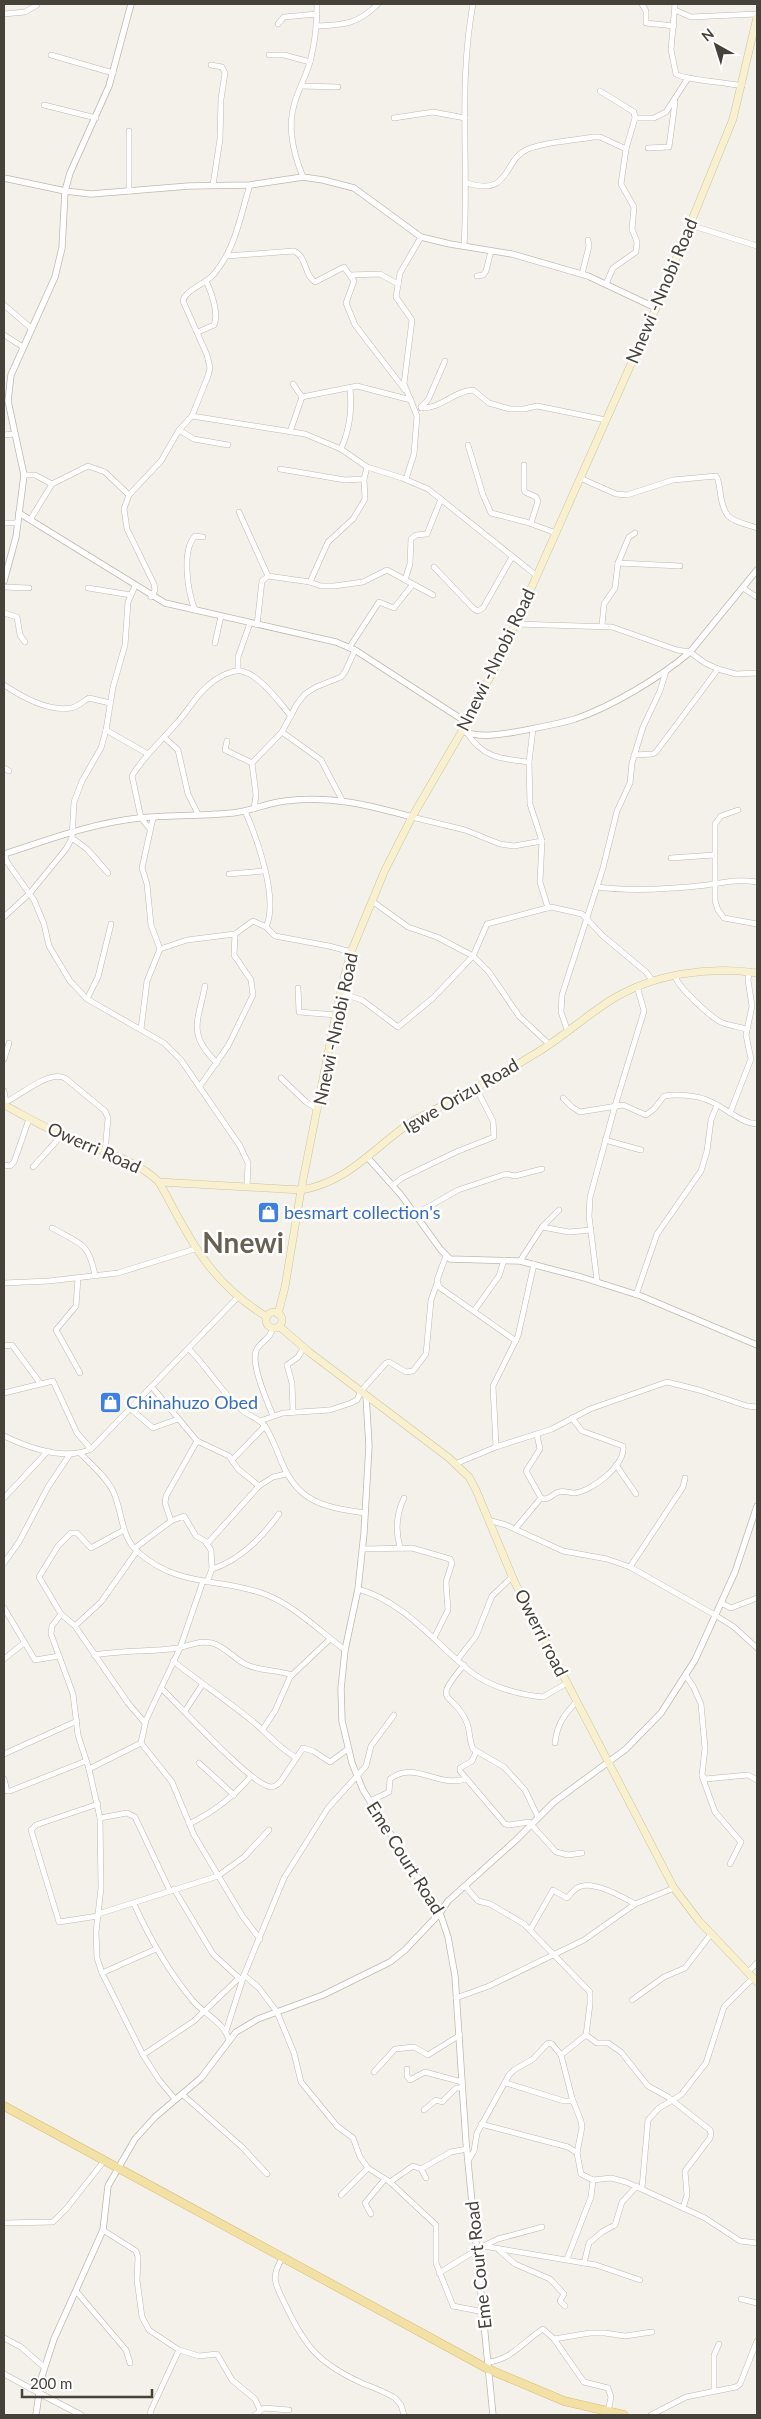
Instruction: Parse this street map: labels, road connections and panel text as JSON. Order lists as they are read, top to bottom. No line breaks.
{"streets":{"main road":["Nnewi -Nnobi Road","Igwe Orizu Road","Owerri Road","Owerri road"],"street":["Eme Court Road"]},"crossings":[["Nnewi -Nnobi Road","Igwe Orizu Road"],["Nnewi -Nnobi Road","Owerri Road"],["Nnewi -Nnobi Road","Owerri road"],["Igwe Orizu Road","Owerri Road"],["Owerri Road","Owerri road"],["Owerri road","Eme Court Road"]],"districts":["Nnewi"],"places":{"shop":["besmart collection's","Chinahuzo Obed"]},"scale_bar":"200 m","north":"top left"}
